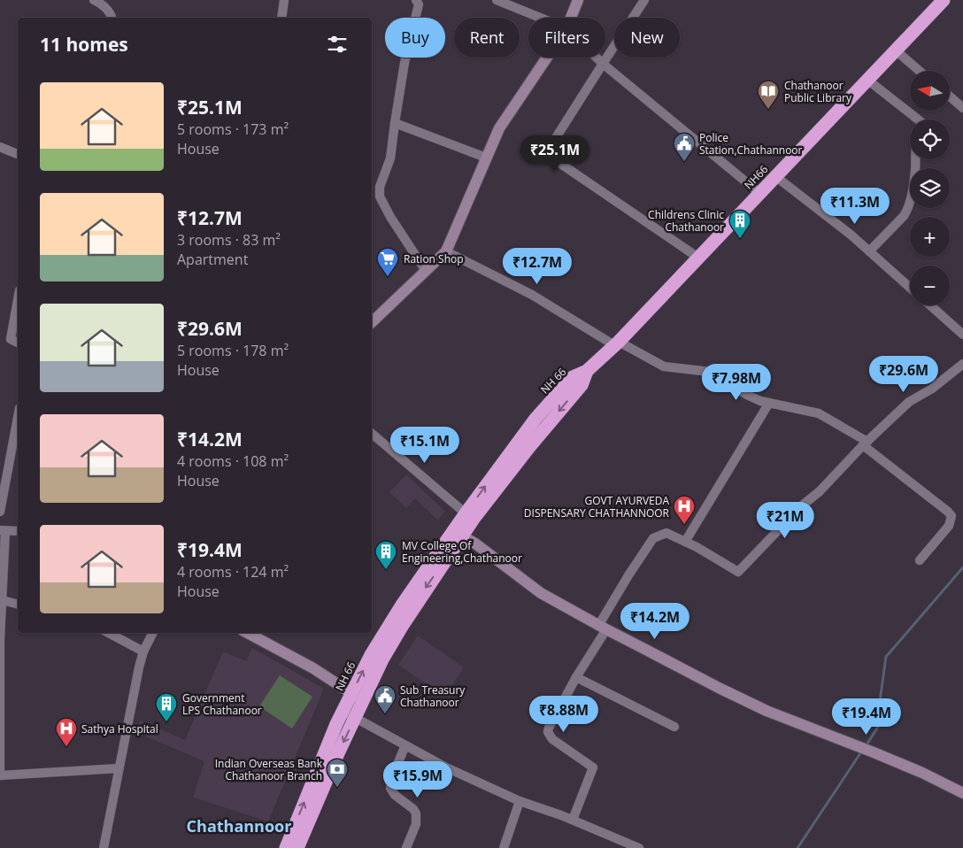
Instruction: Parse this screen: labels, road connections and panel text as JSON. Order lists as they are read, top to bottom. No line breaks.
{"streets":{"highway":["NH66","NH 66"]},"crossings":[["NH66","NH 66"]],"districts":["Chathannoor"],"places":{"library":["Chathanoor Public Library"],"public building":["Police Station,Chathannoor","Sub Treasury Chathanoor"],"building":["Childrens Clinic Chathanoor","MV College Of Engineering,Chathanoor","Government LPS Chathanoor"],"supermarket":["Ration Shop"],"hospital":["GOVT AYURVEDA DISPENSARY CHATHANNOOR","Sathya Hospital"],"bank":["Indian Overseas Bank Chathanoor Branch"]},"north":"left","page":{"chip":["Buy","Rent","Filters","New"],"heading":"11 homes","map_buttons":["+","−"],"list":[{"name":"₹25.1M","note":"5 rooms · 173 m² · House"},{"name":"₹12.7M","note":"3 rooms · 83 m² · Apartment"},{"name":"₹29.6M","note":"5 rooms · 178 m² · House"},{"name":"₹14.2M","note":"4 rooms · 108 m² · House"},{"name":"₹19.4M","note":"4 rooms · 124 m² · House"}],"price":["₹25.1M","₹11.3M","₹12.7M","₹29.6M","₹7.98M","₹15.1M","₹21M","₹14.2M","₹8.88M","₹19.4M","₹15.9M"]}}
